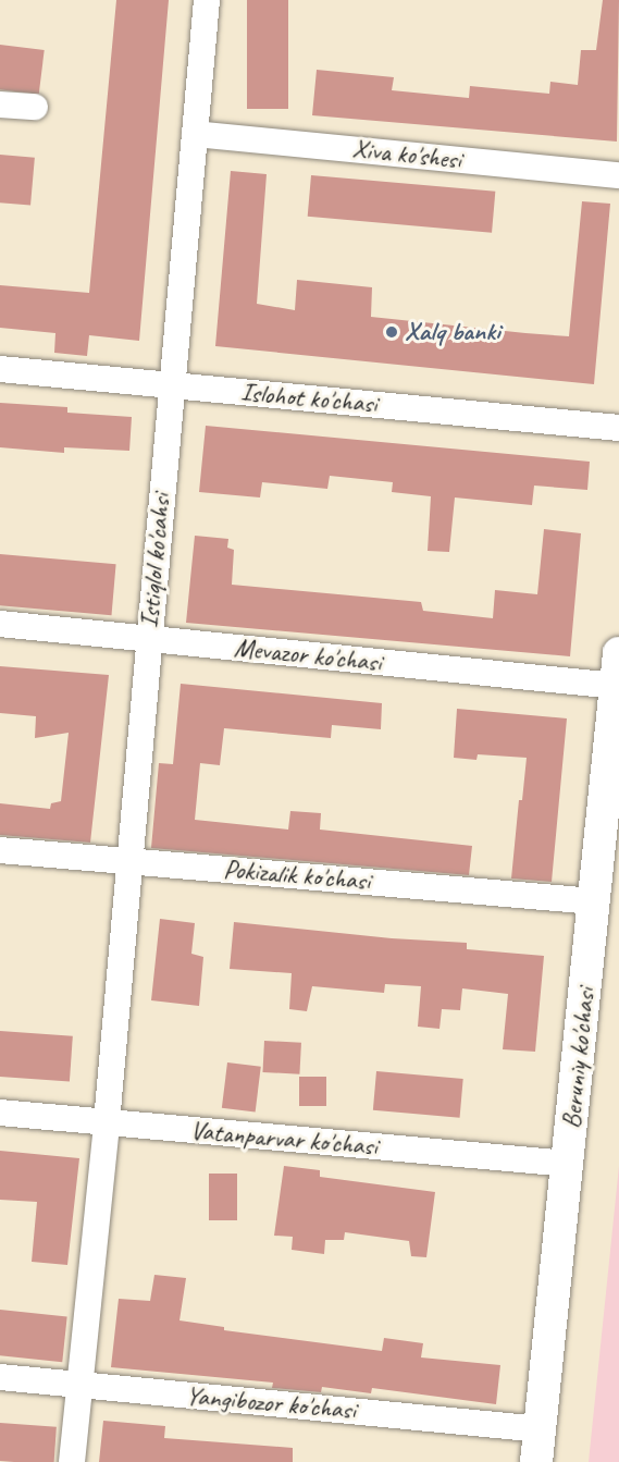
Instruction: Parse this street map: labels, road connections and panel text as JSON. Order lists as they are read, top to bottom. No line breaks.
{"streets":{"main road":["Beruniy ko'chasi"],"street":["Xiva ko'shesi","Islohot ko'chasi","Istiqlol ko'cahsi","Mevazor ko'chasi","Pokizalik ko'chasi","Vatanparvar ko'chasi","Yangibozor ko'chasi"]},"crossings":[["Xiva ko'shesi","Istiqlol ko'cahsi"],["Islohot ko'chasi","Istiqlol ko'cahsi"],["Istiqlol ko'cahsi","Mevazor ko'chasi"],["Istiqlol ko'cahsi","Pokizalik ko'chasi"],["Istiqlol ko'cahsi","Vatanparvar ko'chasi"],["Istiqlol ko'cahsi","Yangibozor ko'chasi"],["Mevazor ko'chasi","Beruniy ko'chasi"],["Pokizalik ko'chasi","Beruniy ko'chasi"],["Beruniy ko'chasi","Vatanparvar ko'chasi"],["Beruniy ko'chasi","Yangibozor ko'chasi"]],"places":["Xalq banki"]}
